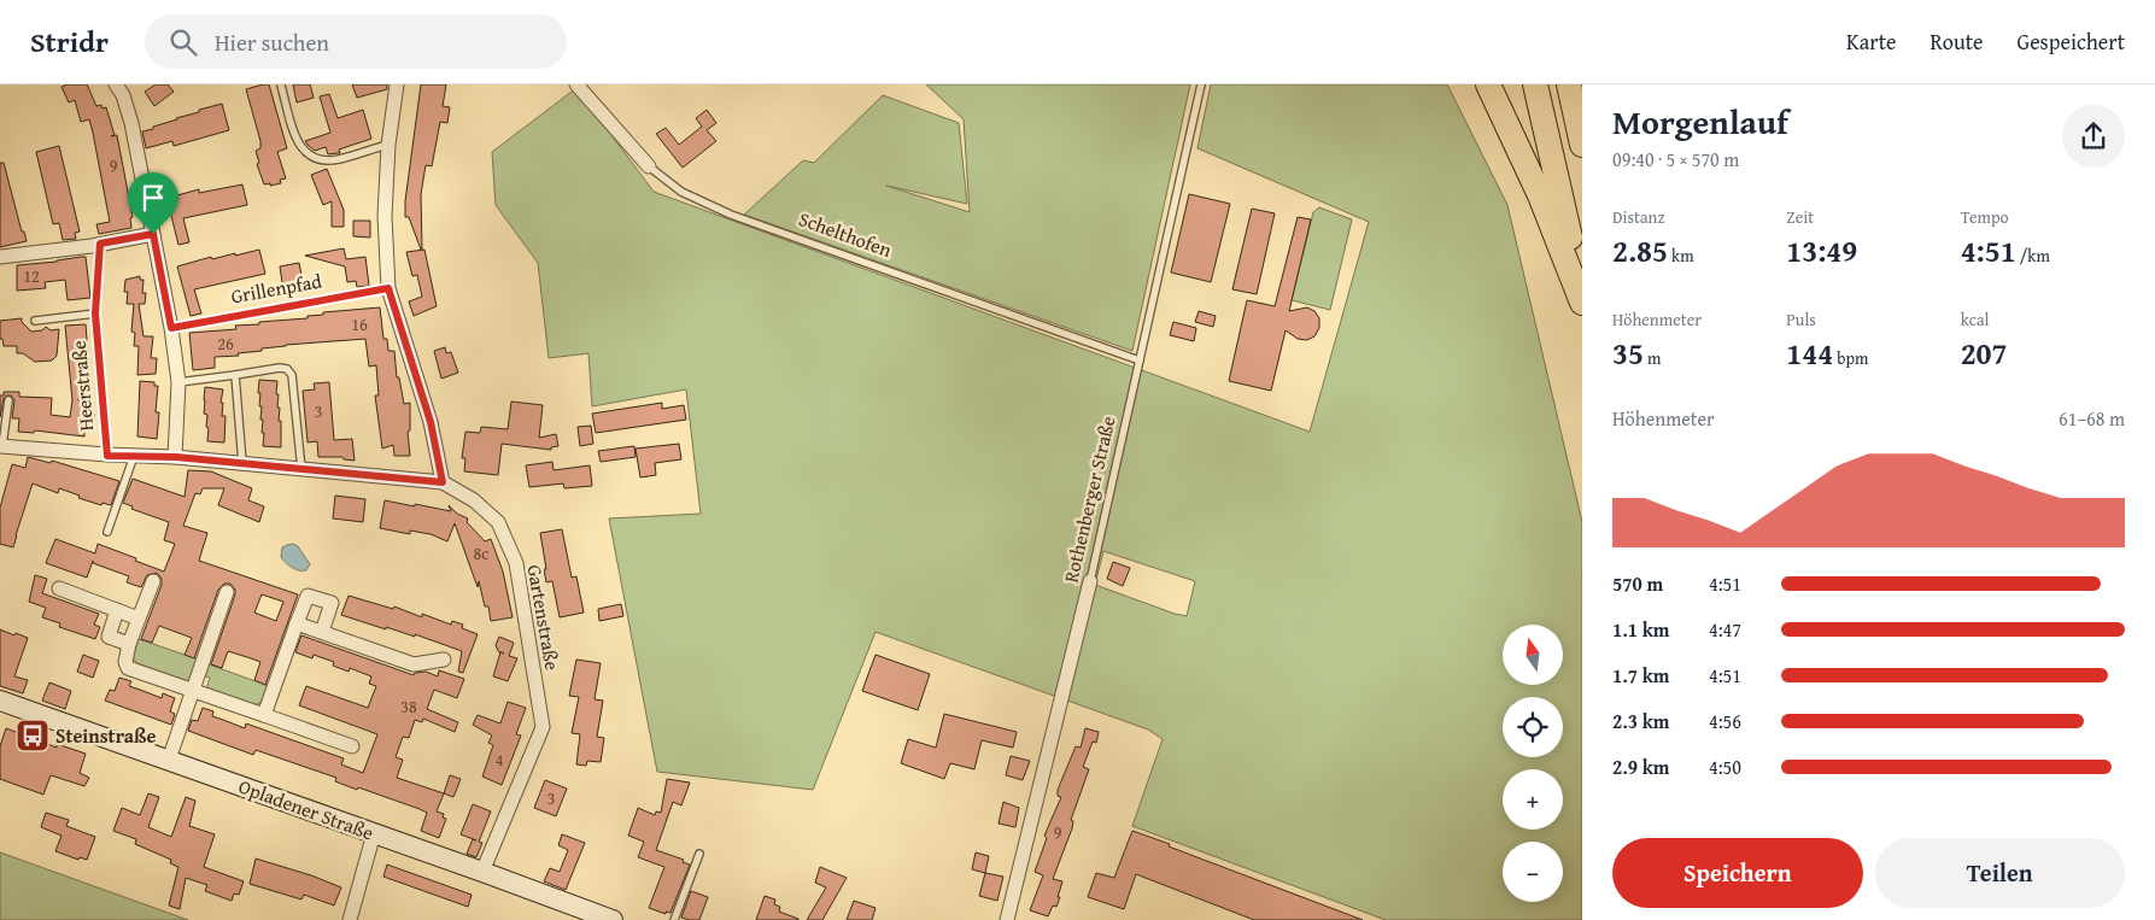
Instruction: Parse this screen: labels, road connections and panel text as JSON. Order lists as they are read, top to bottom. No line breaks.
{"streets":{"main road":["Opladener Straße"],"street":["Schelthofen","Heerstraße","Rothenberger Straße","Gartenstraße"],"lane":["Grillenpfad"]},"crossings":[["Schelthofen","Rothenberger Straße"],["Heerstraße","Gartenstraße"],["Gartenstraße","Opladener Straße"]],"places":{"bus stop":["Steinstraße"]},"house_numbers":["9","12","16","26","3","8c","38","4","3","9"],"north":"top","page":{"header":"Stridr","search":"Hier suchen","nav":["Karte","Route","Gespeichert"],"heading":["Morgenlauf","09:40 · 5 × 570 m"],"stats":[["Distanz","2.85 km"],["Zeit","13:49"],["Tempo","4:51 /km"],["Höhenmeter","35 m"],["Puls","144 bpm"],["kcal","207"]],"chart":["Höhenmeter","61–68 m"],"list":[{"name":"570 m","note":"4:51"},{"name":"1.1 km","note":"4:47"},{"name":"1.7 km","note":"4:51"},{"name":"2.3 km","note":"4:56"},{"name":"2.9 km","note":"4:50"}],"map_buttons":["+","−"],"buttons":["Speichern","Teilen"]}}
